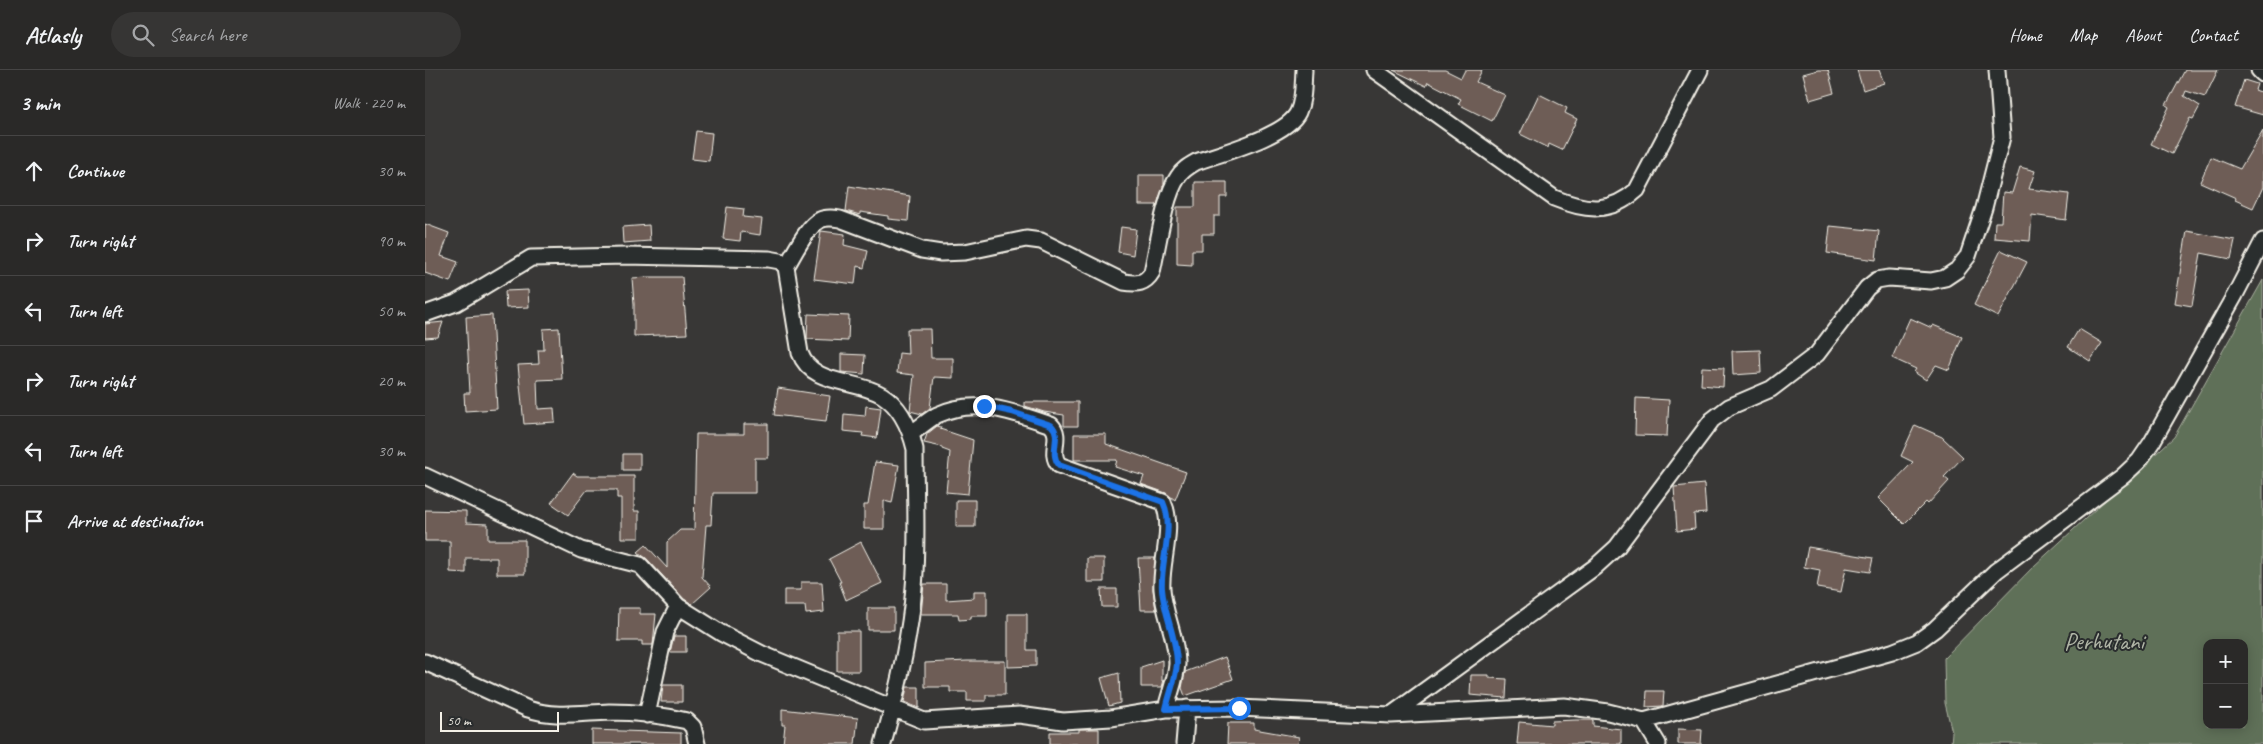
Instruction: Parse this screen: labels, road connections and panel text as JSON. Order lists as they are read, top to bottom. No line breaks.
{"parks":["Perhutani"],"scale_bar":"50 m","page":{"header":"Atlasly","search":"Search here","nav":["Home","Map","About","Contact"],"heading":["3 min","Walk · 220 m"],"list":[["Continue","30 m"],["Turn right","90 m"],["Turn left","50 m"],["Turn right","20 m"],["Turn left","30 m"],"Arrive at destination"],"map_buttons":["+","−"],"scale":"50 m"}}
